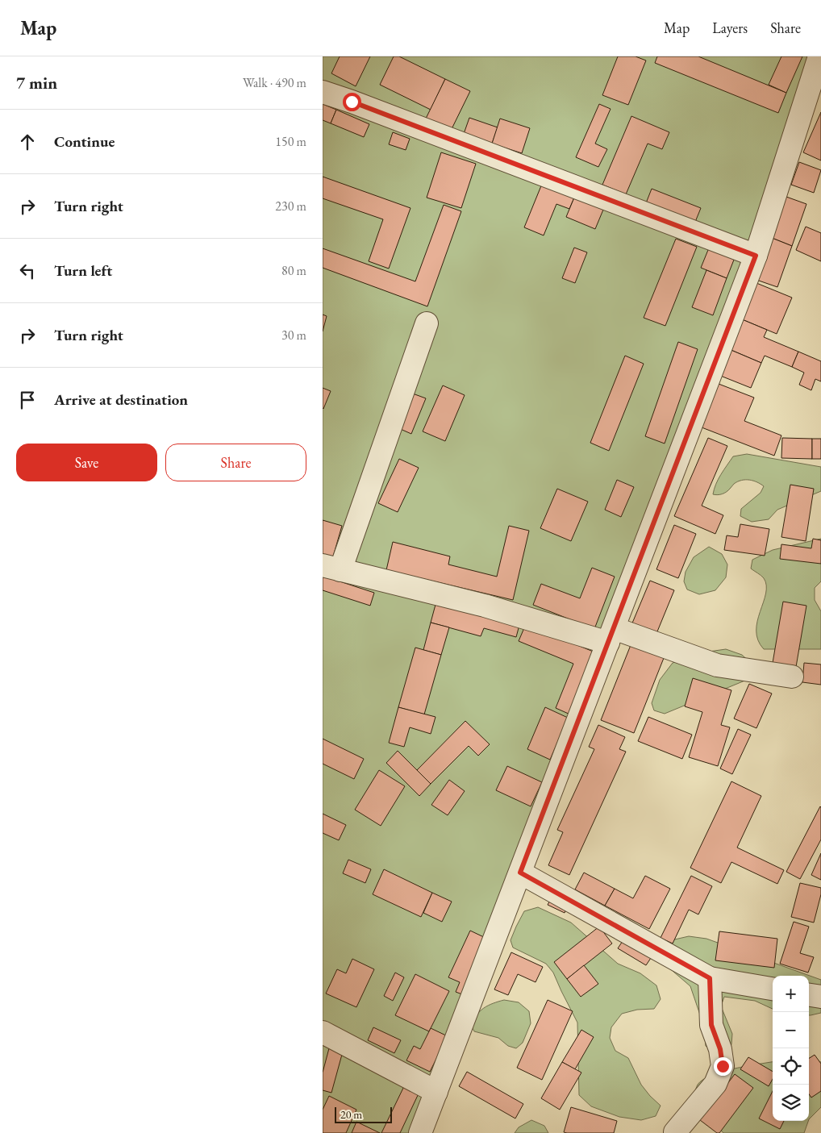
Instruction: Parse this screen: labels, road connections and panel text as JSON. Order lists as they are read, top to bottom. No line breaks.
{"scale_bar":"20 m","page":{"header":"Map","nav":["Map","Layers","Share"],"heading":["7 min","Walk · 490 m"],"list":[["Continue","150 m"],["Turn right","230 m"],["Turn left","80 m"],["Turn right","30 m"],"Arrive at destination"],"buttons":["Save","Share"],"map_buttons":["+","−"],"scale":"20 m"}}
